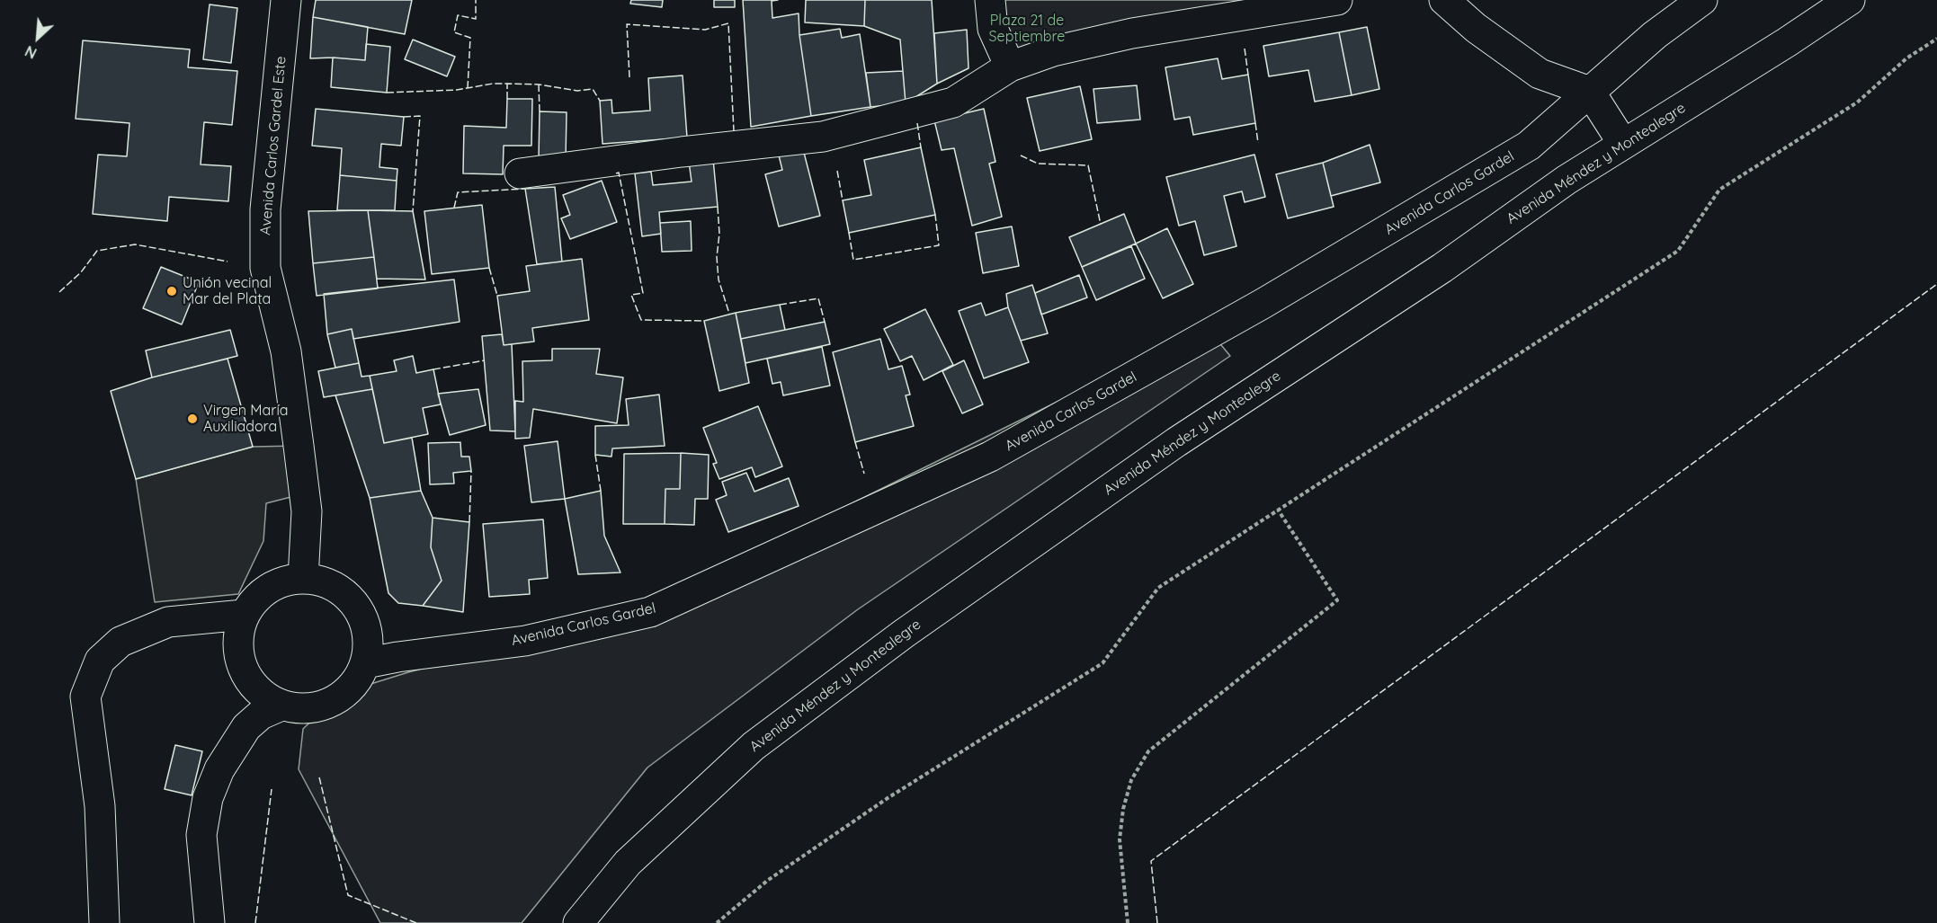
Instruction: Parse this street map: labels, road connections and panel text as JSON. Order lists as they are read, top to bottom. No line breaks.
{"streets":{"main road":["Avenida Carlos Gardel Este","Avenida Méndez y Montealegre","Avenida Carlos Gardel"]},"crossings":[["Avenida Carlos Gardel Este","Avenida Carlos Gardel"]],"parks":["Plaza 21 de Septiembre"],"places":["Unión vecinal Mar del Plata","Virgen María Auxiliadora"],"north":"bottom left"}
